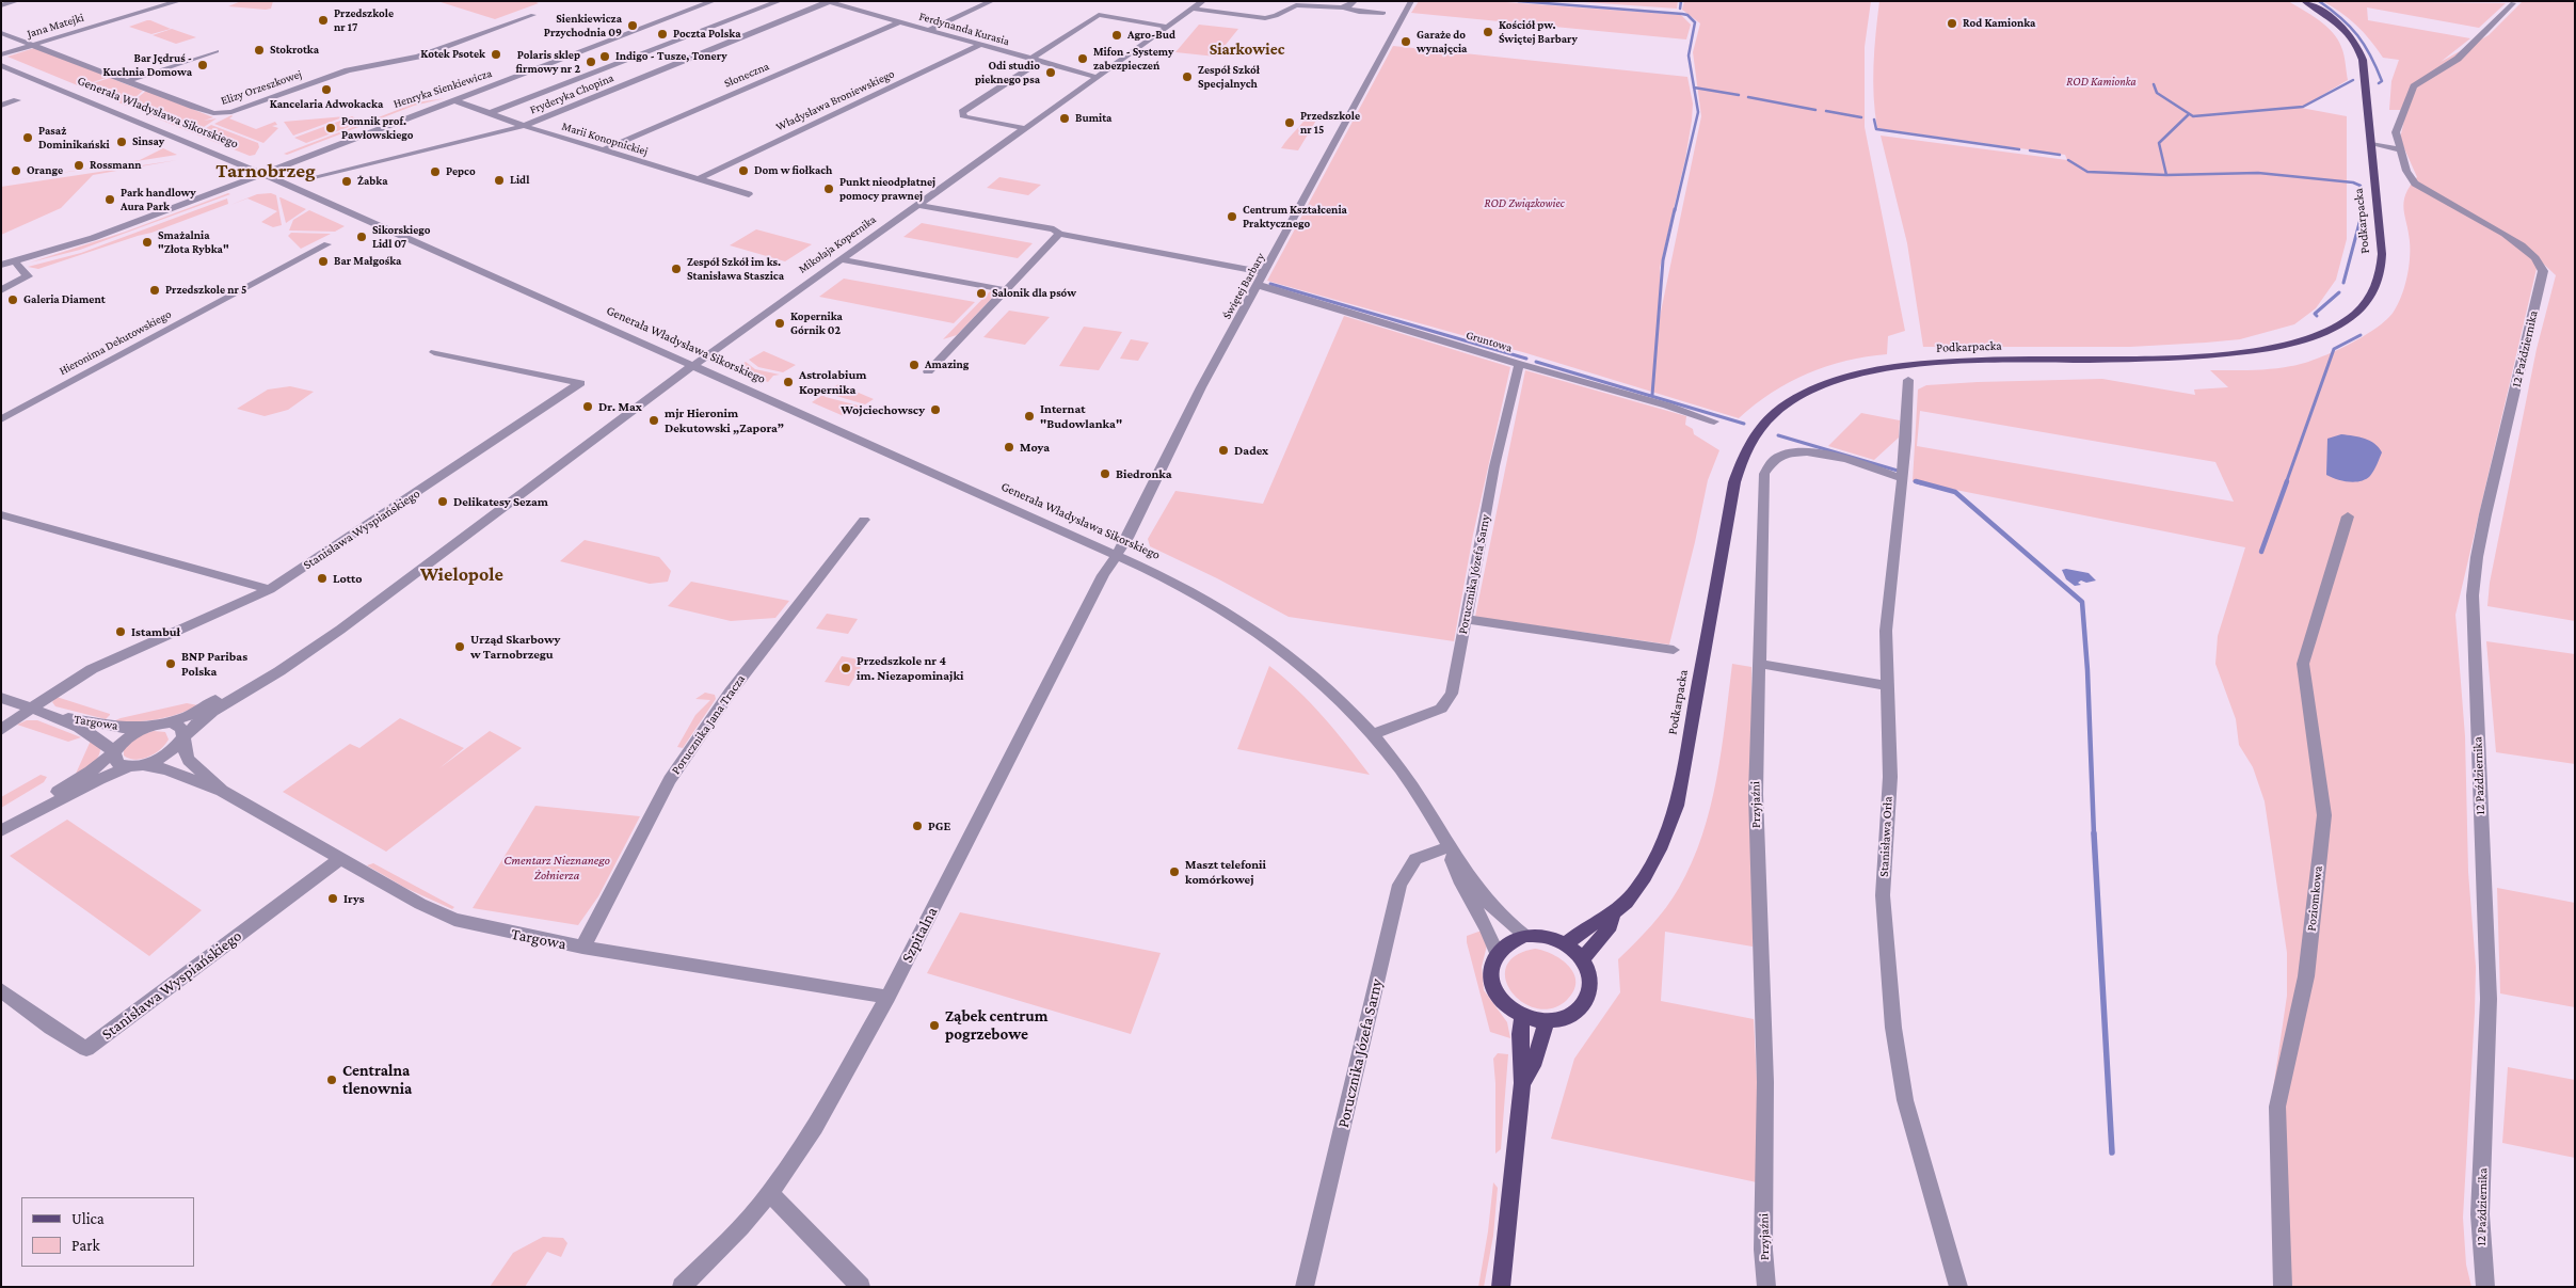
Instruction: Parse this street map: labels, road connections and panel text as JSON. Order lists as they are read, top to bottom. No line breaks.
{"streets":{"main road":["Podkarpacka"],"street":["Jana Matejki","Ferdynanda Kurasia","Słoneczna","Elizy Orzeszkowej","Henryka Sienkiewicza","Fryderyka Chopina","Władysława Broniewskiego","Generała Władysława Sikorskiego","Marii Konopnickiej","Mikołaja Kopernika","Świętej Barbary","Gruntowa","Hieronima Dekutowskiego","12 Października","Stanisława Wyspiańskiego","Porucznika Józefa Sarny","Targowa","Porucznika Jana Tracza","Przyjaźni","Stanisława Orła","Poziomkowa","Szpitalna"]},"crossings":[["Jana Matejki","Elizy Orzeszkowej"],["Ferdynanda Kurasia","Słoneczna"],["Ferdynanda Kurasia","Fryderyka Chopina"],["Ferdynanda Kurasia","Władysława Broniewskiego"],["Ferdynanda Kurasia","Mikołaja Kopernika"],["Słoneczna","Marii Konopnickiej"],["Henryka Sienkiewicza","Generała Władysława Sikorskiego"],["Henryka Sienkiewicza","Marii Konopnickiej"],["Fryderyka Chopina","Marii Konopnickiej"],["Władysława Broniewskiego","Marii Konopnickiej"],["Generała Władysława Sikorskiego","Podkarpacka"],["Generała Władysława Sikorskiego","Mikołaja Kopernika"],["Generała Władysława Sikorskiego","Świętej Barbary"],["Generała Władysława Sikorskiego","Porucznika Józefa Sarny"],["Generała Władysława Sikorskiego","Szpitalna"],["Świętej Barbary","Gruntowa"],["Świętej Barbary","Szpitalna"],["Gruntowa","Porucznika Józefa Sarny"],["Stanisława Wyspiańskiego","Targowa"],["Targowa","Porucznika Jana Tracza"],["Targowa","Szpitalna"],["Przyjaźni","Stanisława Orła"]],"districts":["Siarkowiec","Tarnobrzeg","Wielopole"],"parks":["ROD Kamionka","ROD Związkowiec","Cmentarz Nieznanego Żołnierza"],"places":["Przedszkole nr 17","Rod Kamionka","Sienkiewicza Przychodnia 09","Kościół pw. Świętej Barbary","Poczta Polska","Agro-Bud","Garaże do wynajęcia","Stokrotka","Kotek Psotek","Indigo - Tusze, Tonery","Mifon - Systemy zabezpieczeń","Polaris sklep firmowy nr 2","Bar Jędruś - Kuchnia Domowa","Odi studio pieknego psa","Zespół Szkół Specjalnych","Kancelaria Adwokacka","Bumita","Przedszkole nr 15","Pomnik prof. Pawłowskiego","Pasaż Dominikański","Sinsay","Rossmann","Orange","Dom w fiołkach","Pepco","Lidl","Żabka","Punkt nieodpłatnej pomocy prawnej","Park handlowy Aura Park","Centrum Kształcenia Praktycznego","Sikorskiego Lidl 07","Smażalnia \"Złota Rybka\"","Bar Małgośka","Zespół Szkół im ks. Stanisława Staszica","Przedszkole nr 5","Salonik dla psów","Galeria Diament","Kopernika Górnik 02","Amazing","Astrolabium Kopernika","Dr. Max","Wojciechowscy","Internat \"Budowlanka\"","mjr Hieronim Dekutowski „Zapora”","Moya","Dadex","Biedronka","Delikatesy Sezam","Lotto","Istambuł","Urząd Skarbowy w Tarnobrzegu","BNP Paribas Polska","Przedszkole nr 4 im. Niezapominajki","PGE","Maszt telefonii komórkowej","Irys","Ząbek centrum pogrzebowe","Centralna tlenownia"],"legend":["Ulica","Park"]}
